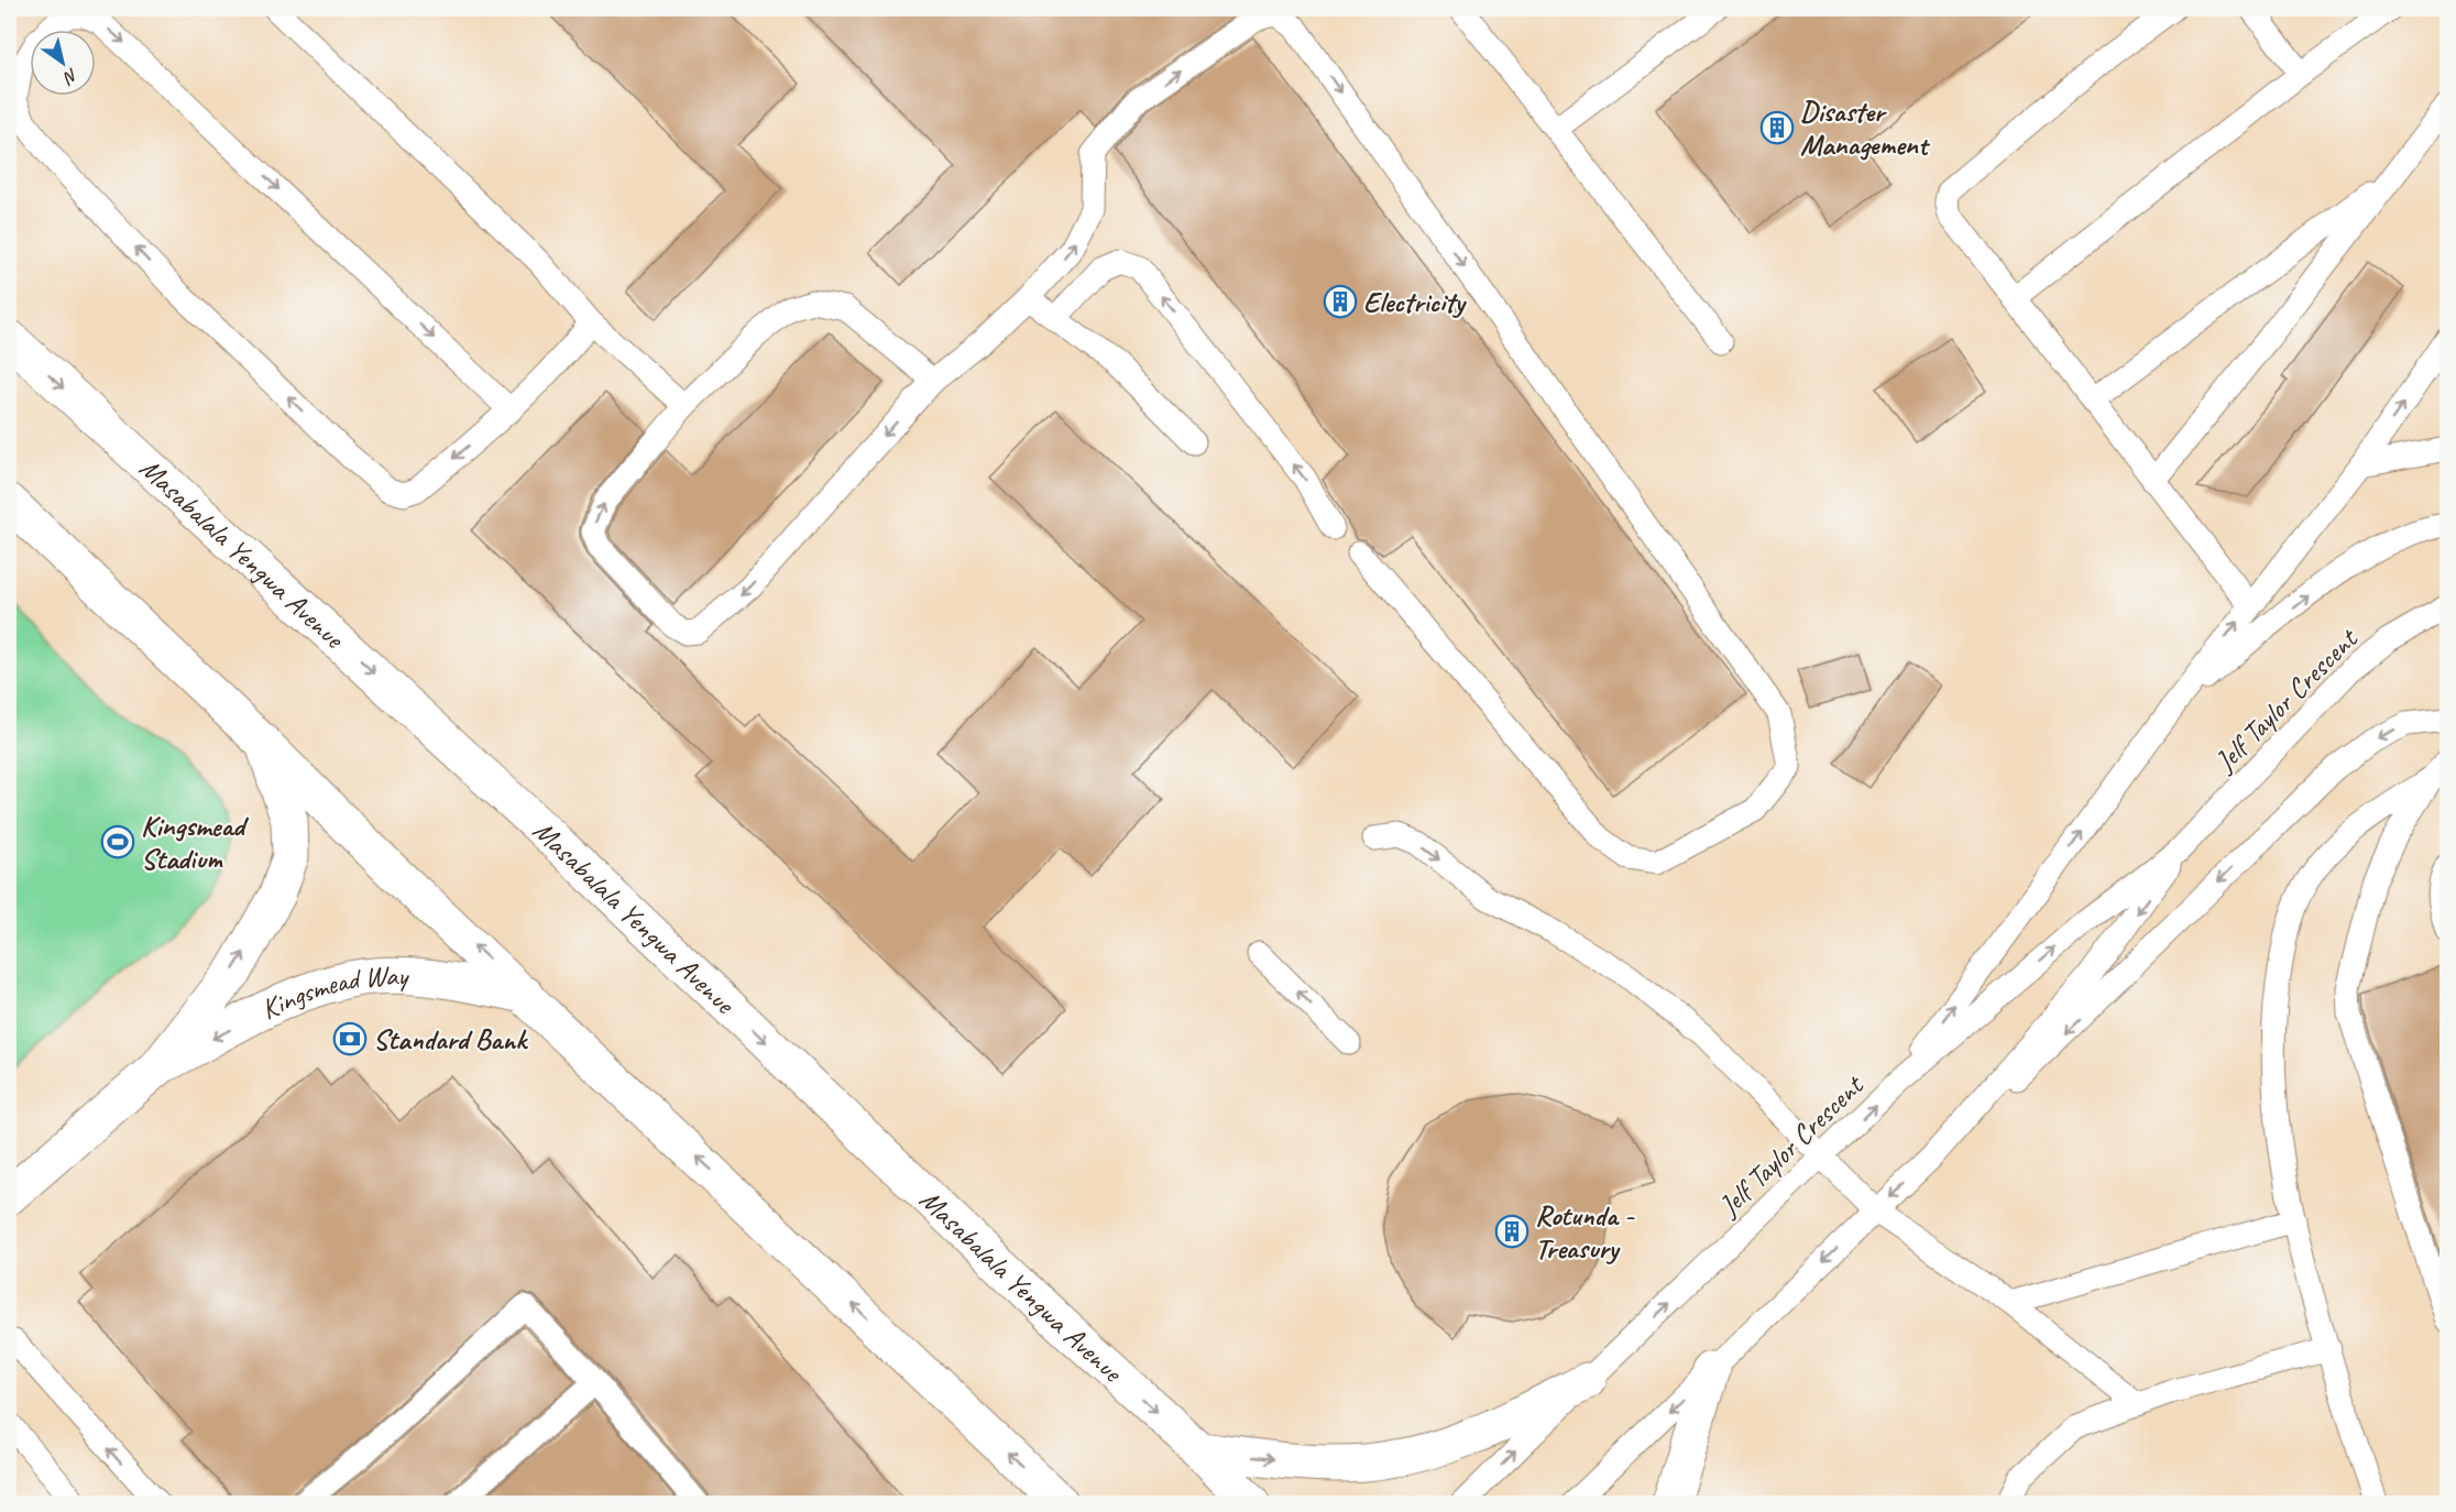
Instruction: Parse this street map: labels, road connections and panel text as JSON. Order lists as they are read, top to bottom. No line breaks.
{"streets":{"main road":["Masabalala Yengwa Avenue","Kingsmead Way"],"lane":["Jelf Taylor Crescent"]},"places":{"building":["Disaster Management","Electricity","Rotunda - Treasury"],"sports":["Kingsmead Stadium"],"bank":["Standard Bank"]},"north":"bottom right"}
